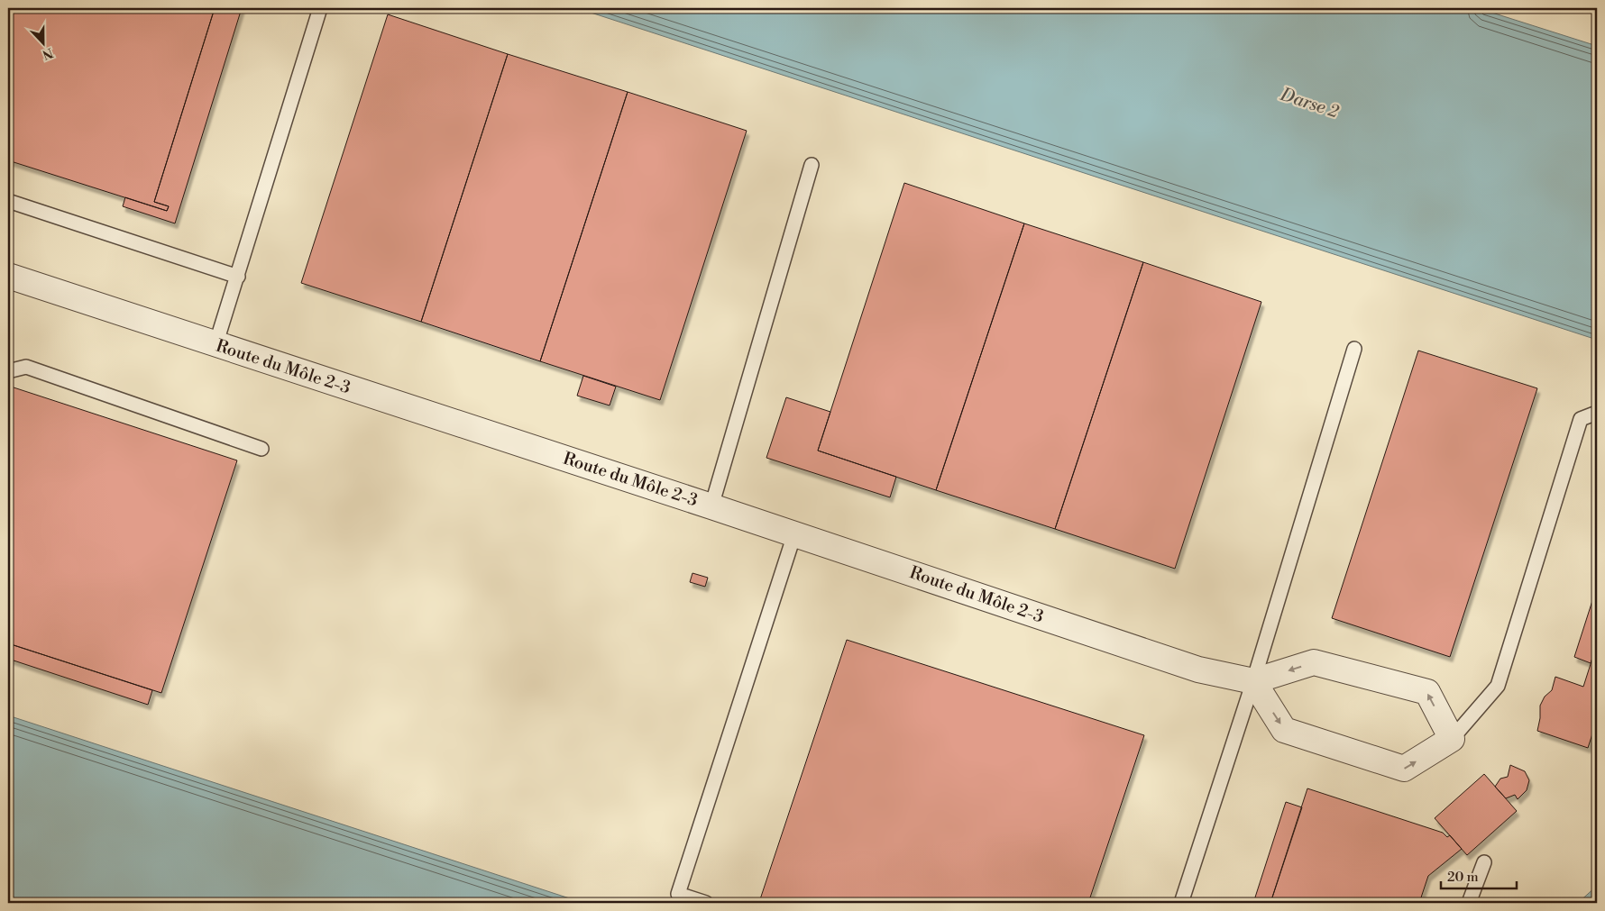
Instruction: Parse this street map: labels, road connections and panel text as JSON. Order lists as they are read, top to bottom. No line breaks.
{"streets":{"street":["Route du Môle 2-3"]},"water":["Darse 2"],"scale_bar":"20 m","north":"bottom"}
